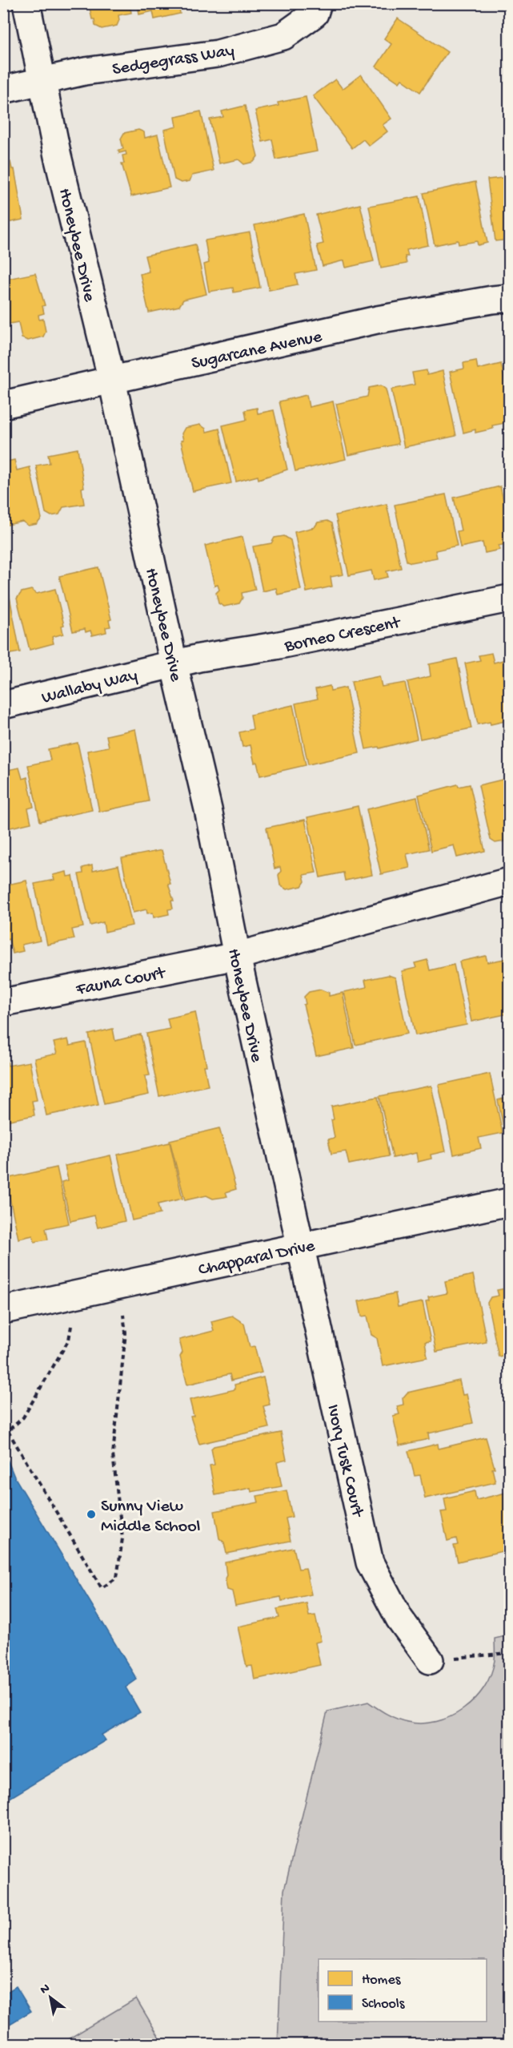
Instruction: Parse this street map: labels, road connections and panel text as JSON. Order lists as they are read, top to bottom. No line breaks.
{"streets":{"street":["Sedgegrass Way","Honeybee Drive","Sugarcane Avenue","Borneo Crescent","Wallaby Way","Fauna Court","Chapparal Drive","Ivory Tusk Court"]},"crossings":[["Sedgegrass Way","Honeybee Drive"],["Honeybee Drive","Sugarcane Avenue"],["Honeybee Drive","Borneo Crescent"],["Honeybee Drive","Wallaby Way"],["Honeybee Drive","Fauna Court"],["Honeybee Drive","Chapparal Drive"],["Honeybee Drive","Ivory Tusk Court"],["Borneo Crescent","Wallaby Way"],["Chapparal Drive","Ivory Tusk Court"]],"places":["Sunny View Middle School"],"legend":["Homes","Schools"],"north":"top left"}
